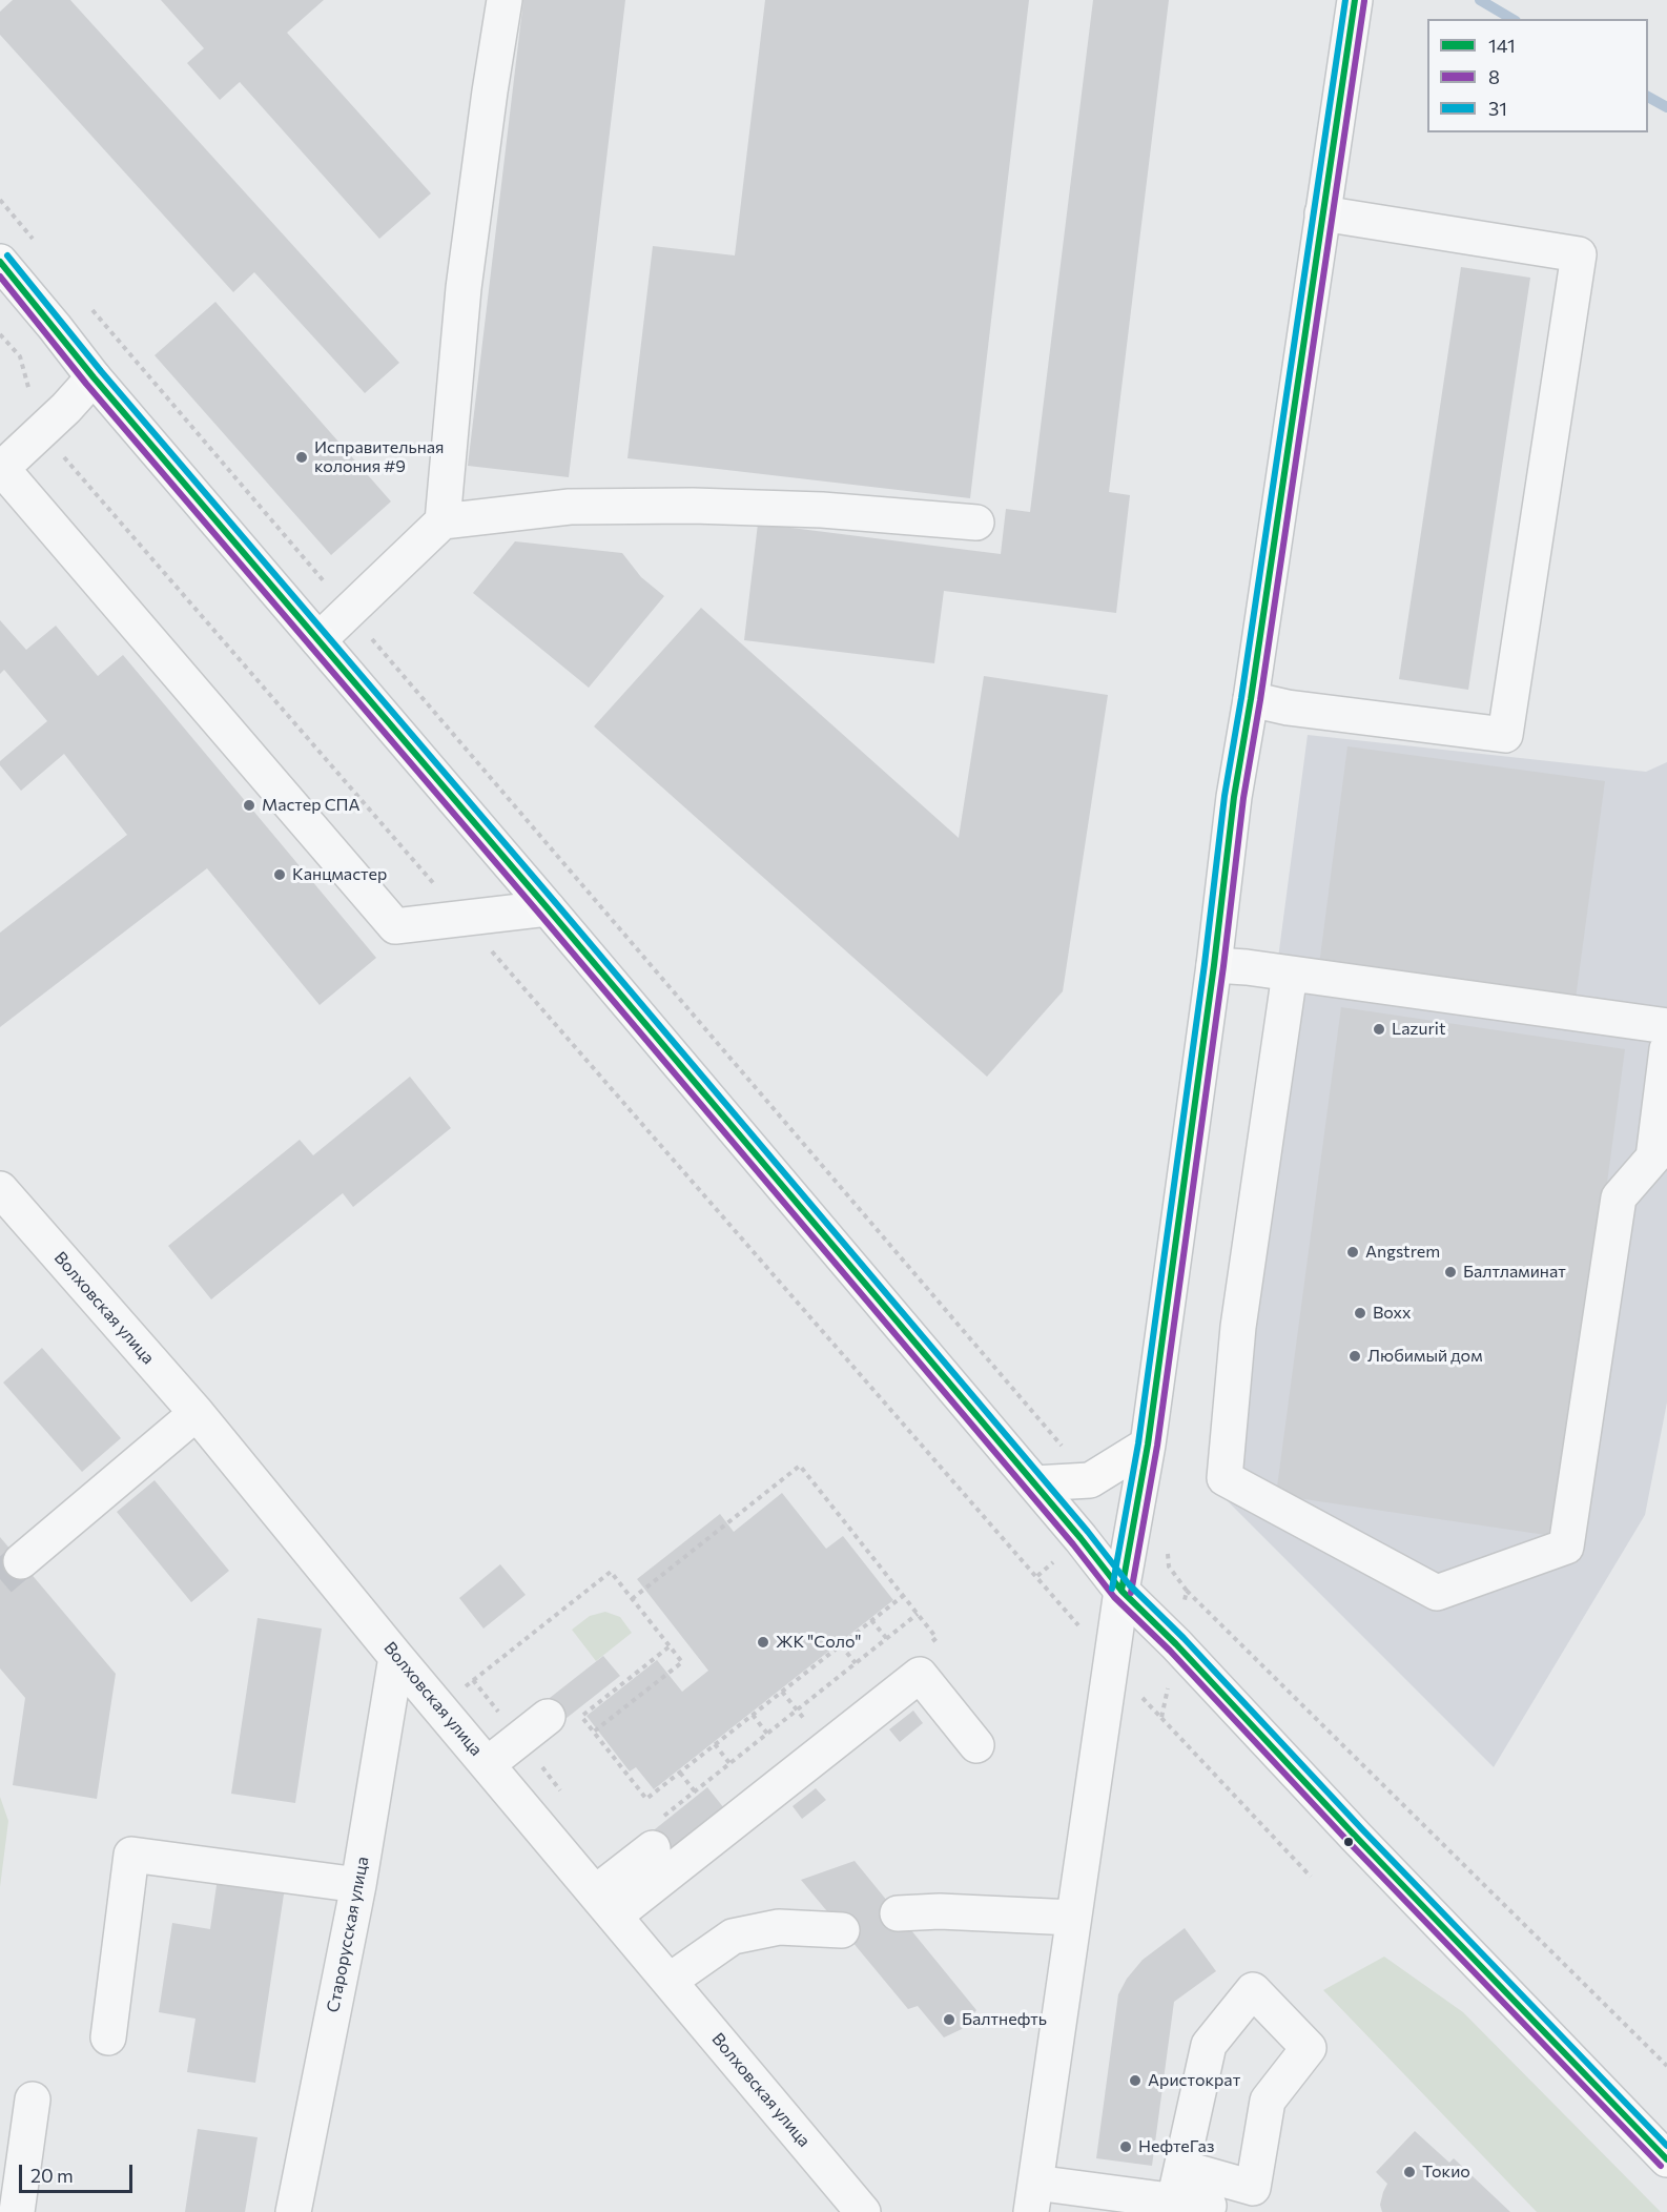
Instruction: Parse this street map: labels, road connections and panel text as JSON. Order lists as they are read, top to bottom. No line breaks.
{"streets":{"street":["Волховская улица","Старорусская улица"]},"crossings":[["Волховская улица","Старорусская улица"]],"places":["Исправительная колония #9","Мастер СПА","Канцмастер","Lazurit","Angstrem","Балтламинат","Boxx","Любимый дом","ЖК \"Соло\"","Балтнефть","Аристократ","НефтеГаз","Токио"],"lines":["transit line 141","transit line 31","transit line 8"],"legend":["141","8","31"],"scale_bar":"20 m"}
